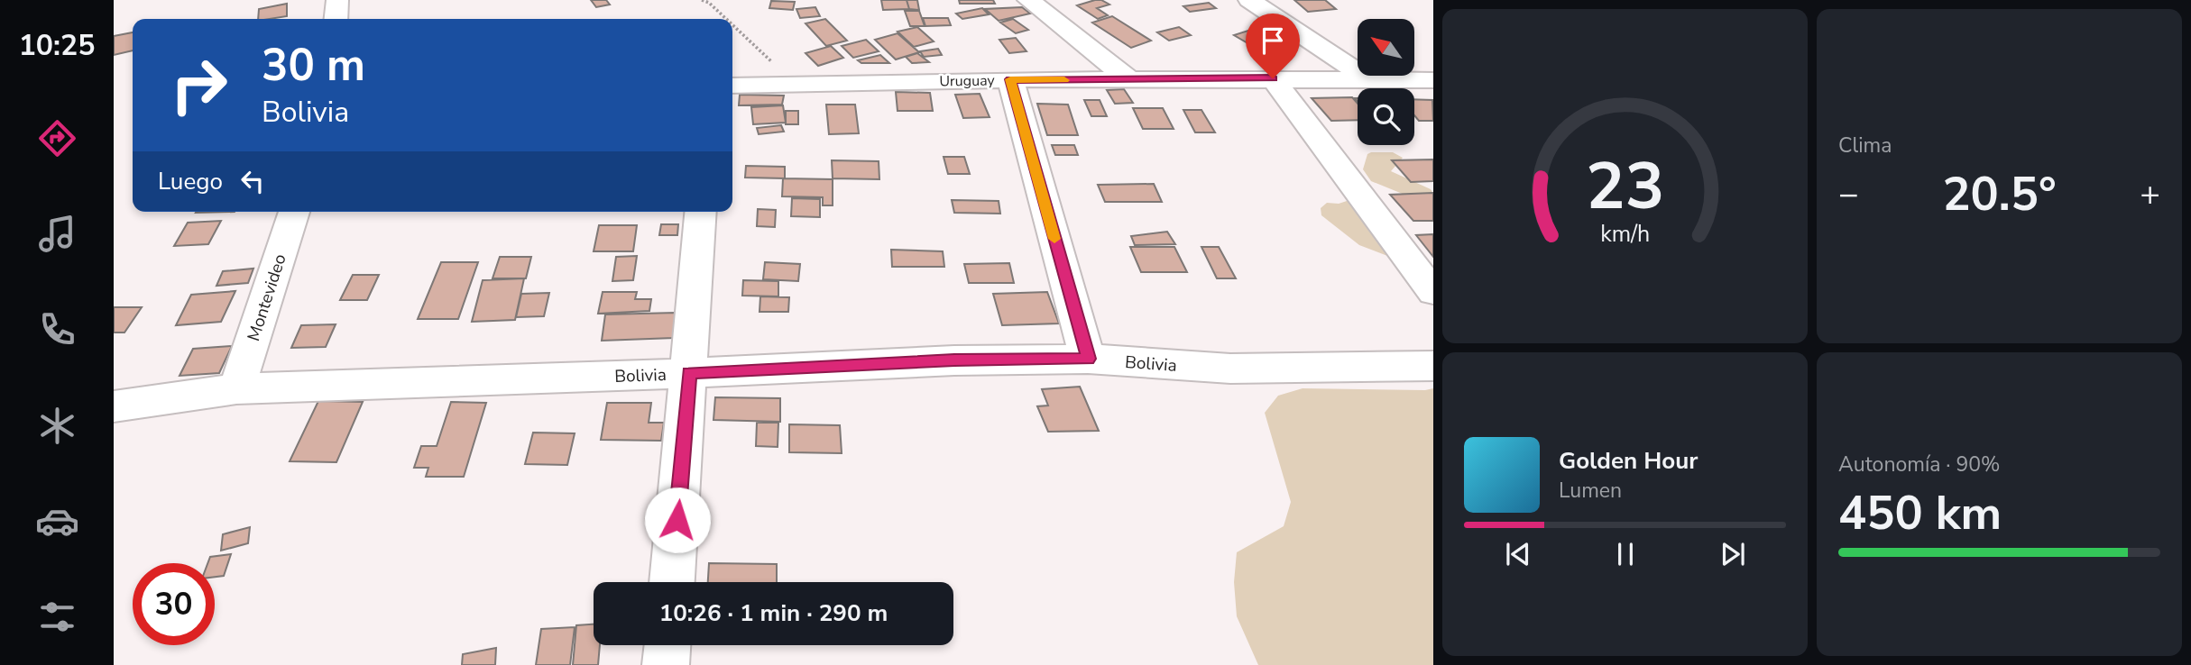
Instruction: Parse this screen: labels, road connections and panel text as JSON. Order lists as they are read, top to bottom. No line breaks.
{"streets":{"street":["Uruguay","Montevideo","Bolivia"]},"crossings":[["Montevideo","Bolivia"]],"north":"top left","page":{"tabs":"10:25","tile":["Clima",["Autonomía · 90%","450 km"]],"turn":["30 m","Bolivia"],"then":"Luego","heat":["−","20.5°","+"],"song":["Golden Hour","Lumen"],"limit":"30","trip":"10:26 · 1 min · 290 m","gauge":["23","km/h"]}}
